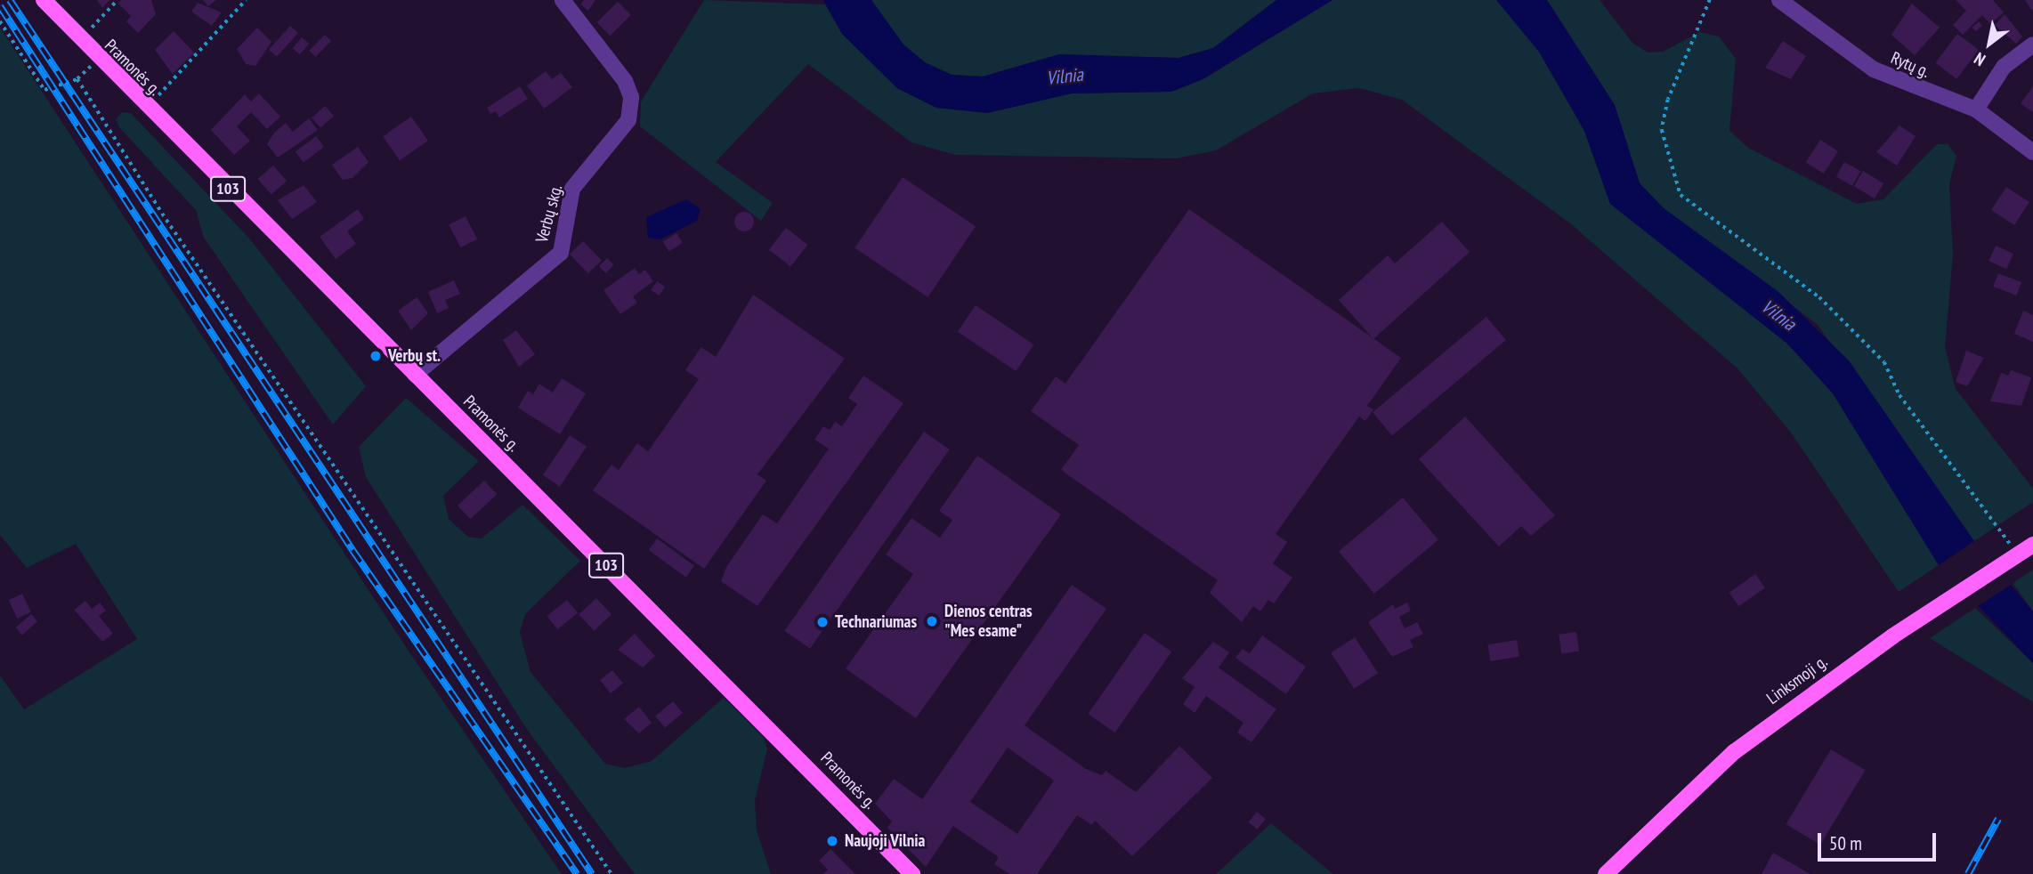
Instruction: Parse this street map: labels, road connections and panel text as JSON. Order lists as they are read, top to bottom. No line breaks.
{"streets":{"main road":["Pramonės g.","103","Linksmoji g."],"street":["Rytų g.","Verbų skg."]},"crossings":[["Pramonės g.","Verbų skg."]],"water":["Vilnia"],"places":["Verbų st.","Dienos centras \"Mes esame\"","Technariumas","Naujoji Vilnia"],"scale_bar":"50 m","north":"bottom left"}
